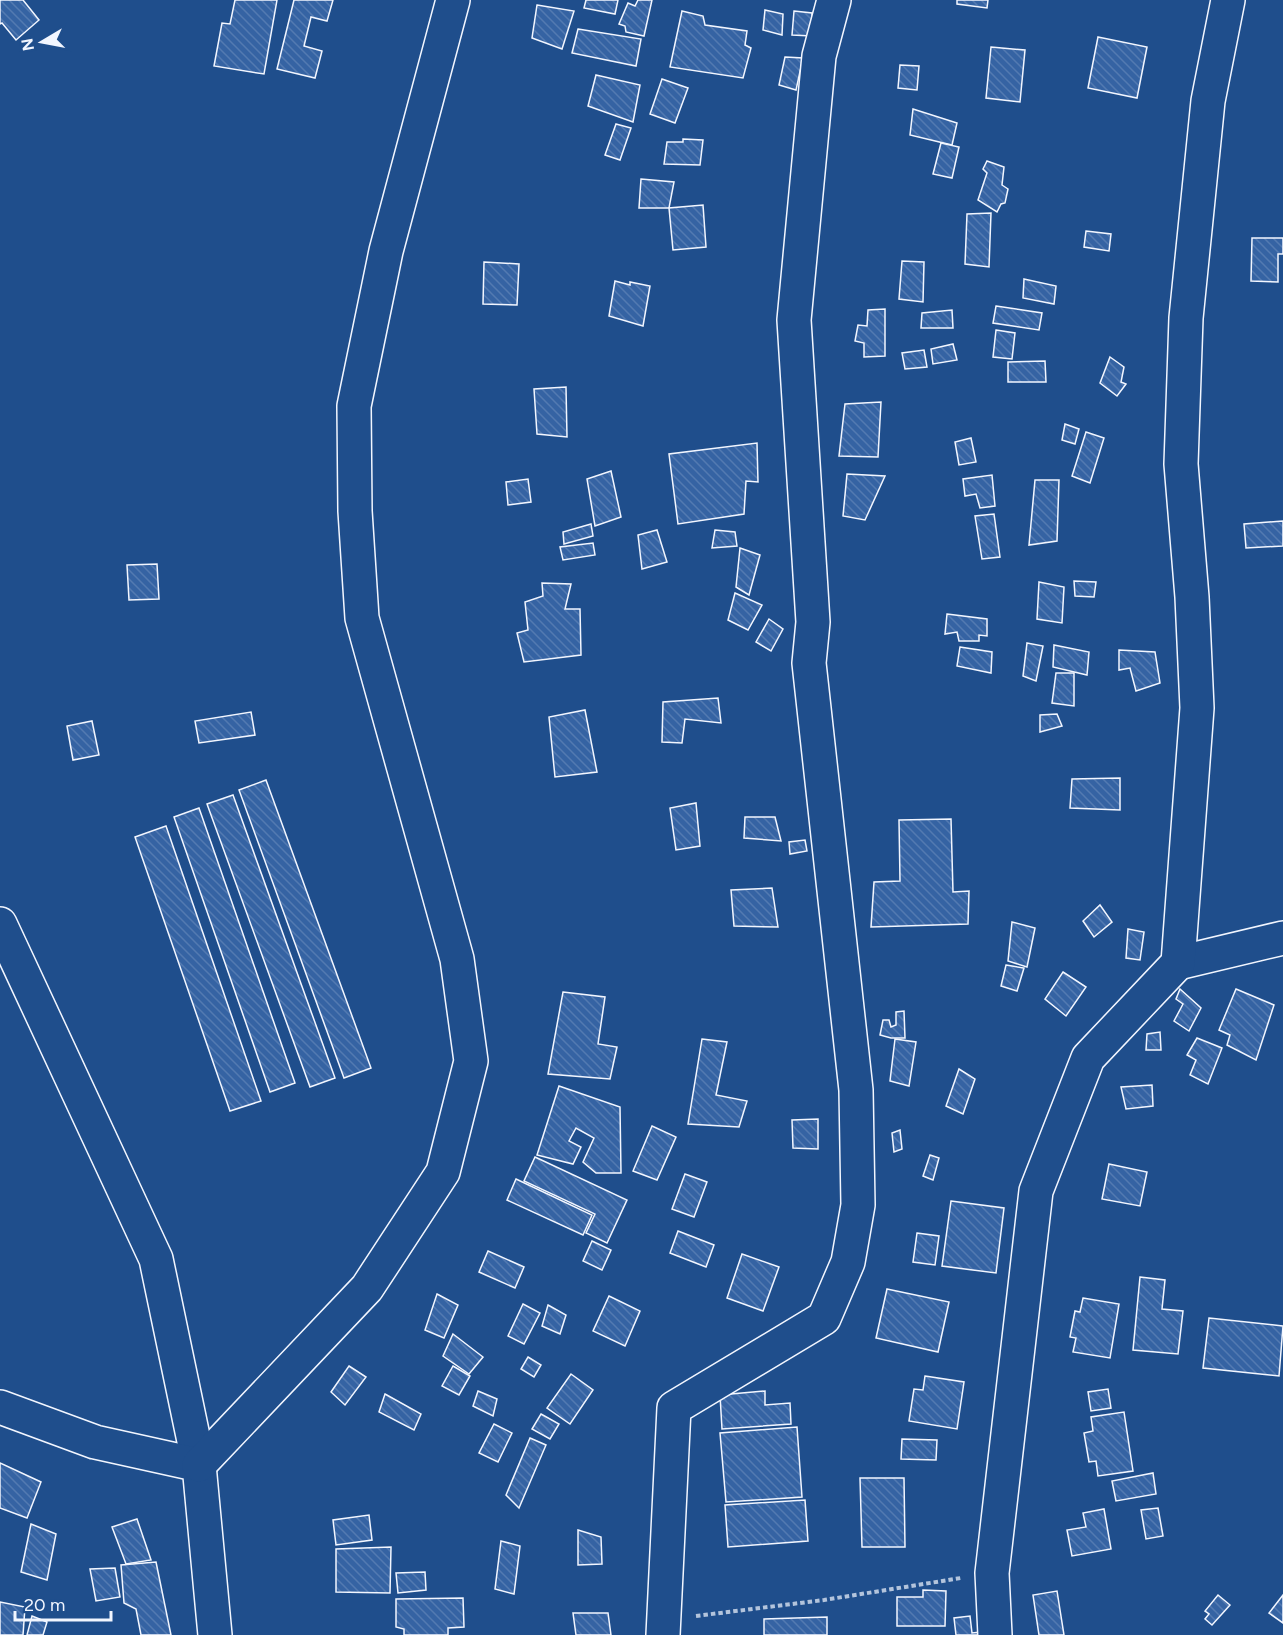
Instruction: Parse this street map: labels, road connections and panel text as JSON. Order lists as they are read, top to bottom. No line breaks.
{"scale_bar":"20 m","north":"left"}
